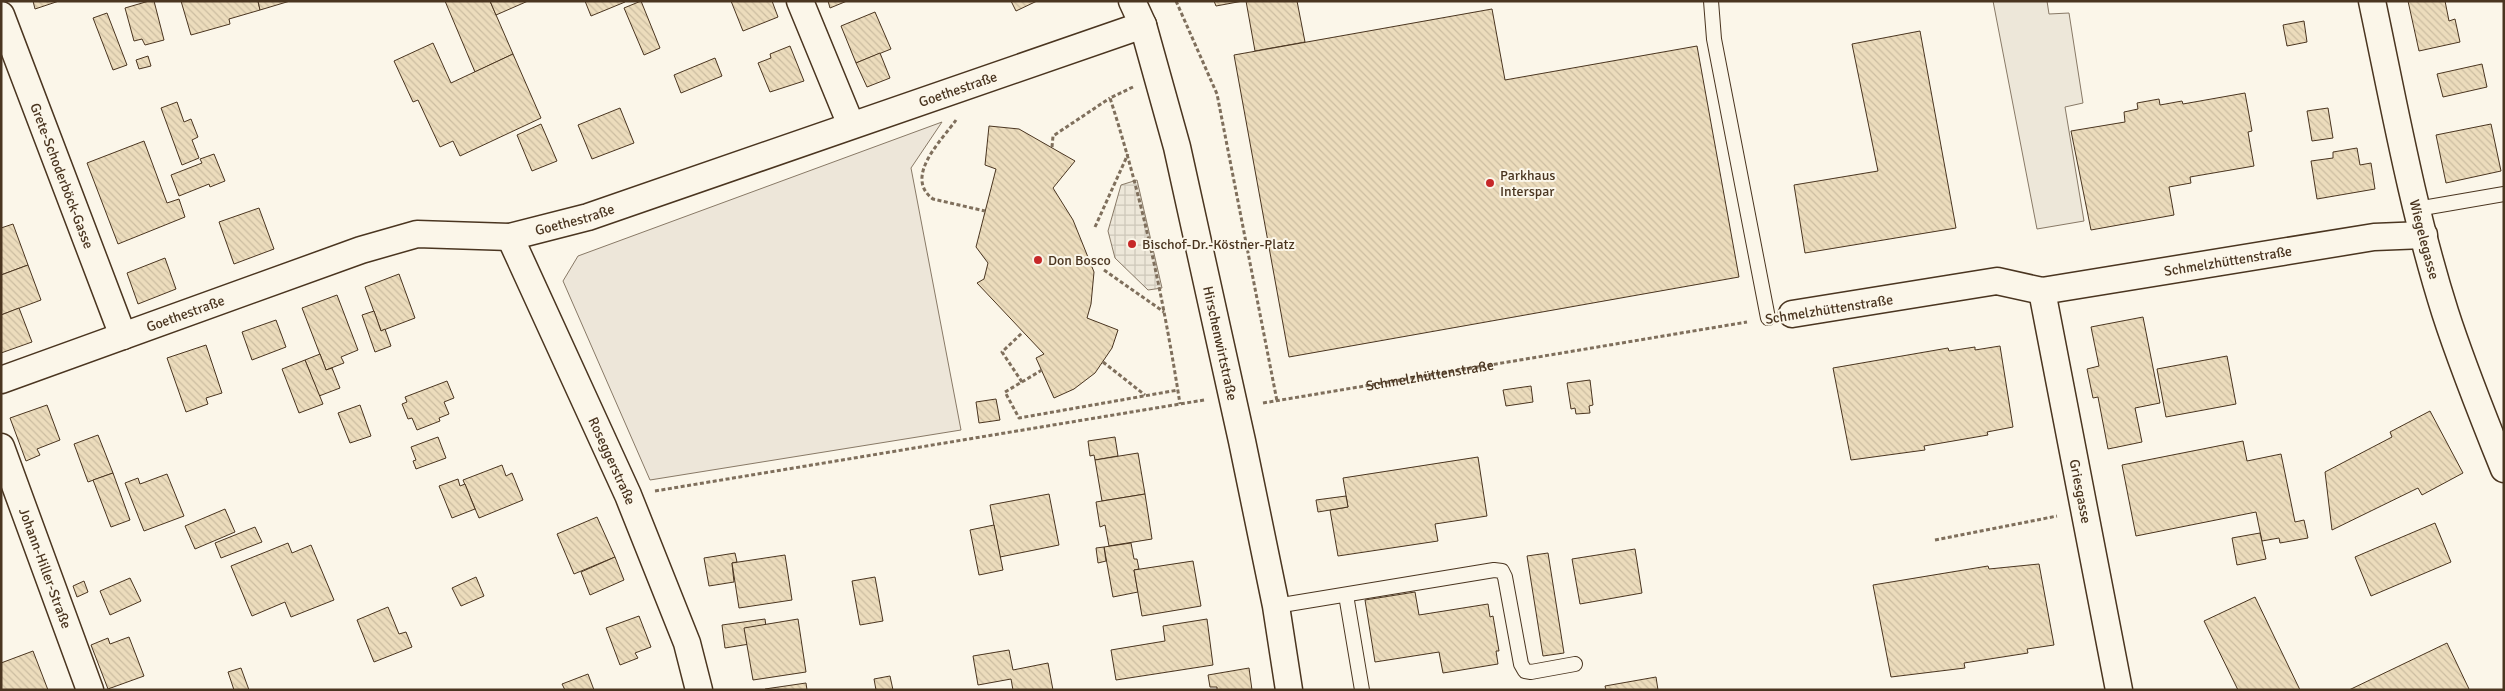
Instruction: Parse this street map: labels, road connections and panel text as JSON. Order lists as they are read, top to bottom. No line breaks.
{"streets":{"street":["Goethestraße","Grete-Schoderböck-Gasse","Wiegelegasse","Schmelzhüttenstraße","Hirschenwirtstraße","Roseggerstraße","Griesgasse","Johann-Hiller-Straße"]},"crossings":[["Goethestraße","Grete-Schoderböck-Gasse"],["Goethestraße","Hirschenwirtstraße"],["Goethestraße","Roseggerstraße"],["Wiegelegasse","Schmelzhüttenstraße"],["Schmelzhüttenstraße","Hirschenwirtstraße"],["Schmelzhüttenstraße","Roseggerstraße"],["Schmelzhüttenstraße","Griesgasse"]],"places":["Parkhaus Interspar","Bischof-Dr.-Köstner-Platz","Don Bosco"]}
